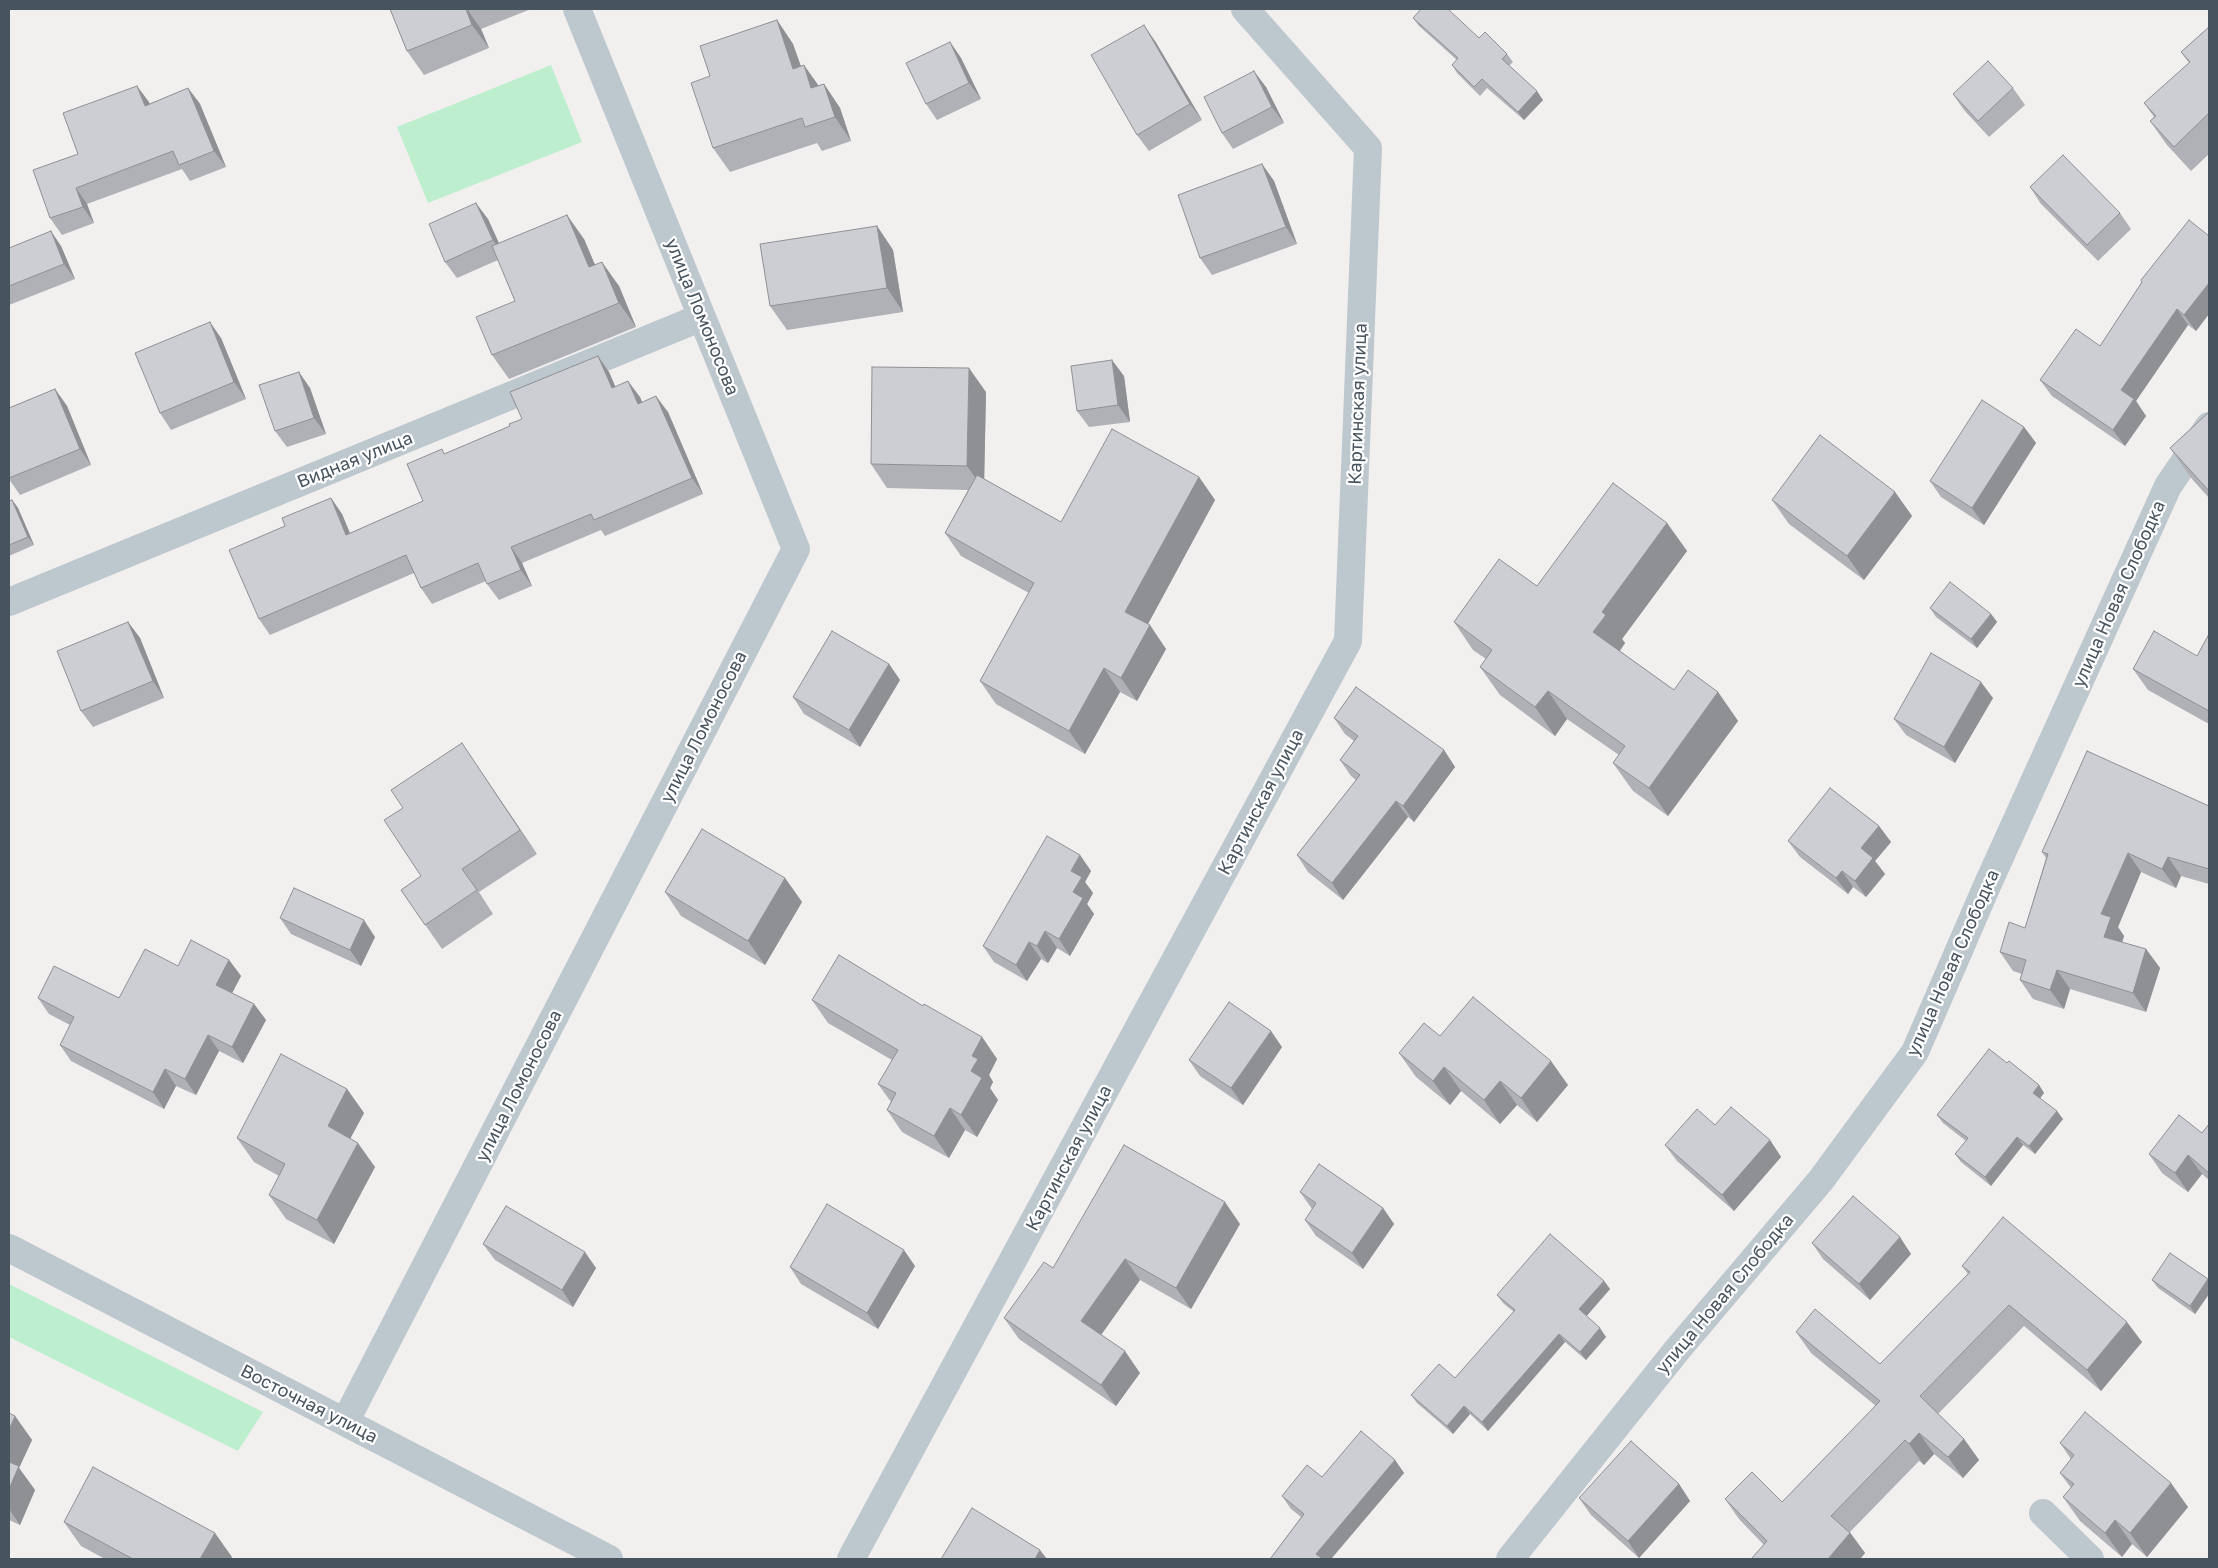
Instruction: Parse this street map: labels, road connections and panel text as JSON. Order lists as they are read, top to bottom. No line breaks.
{"streets":{"street":["улица Ломоносова","Картинская улица","Видная улица","улица Новая Слободка","Восточная улица"]},"crossings":[["улица Ломоносова","Видная улица"],["улица Ломоносова","Восточная улица"]]}
